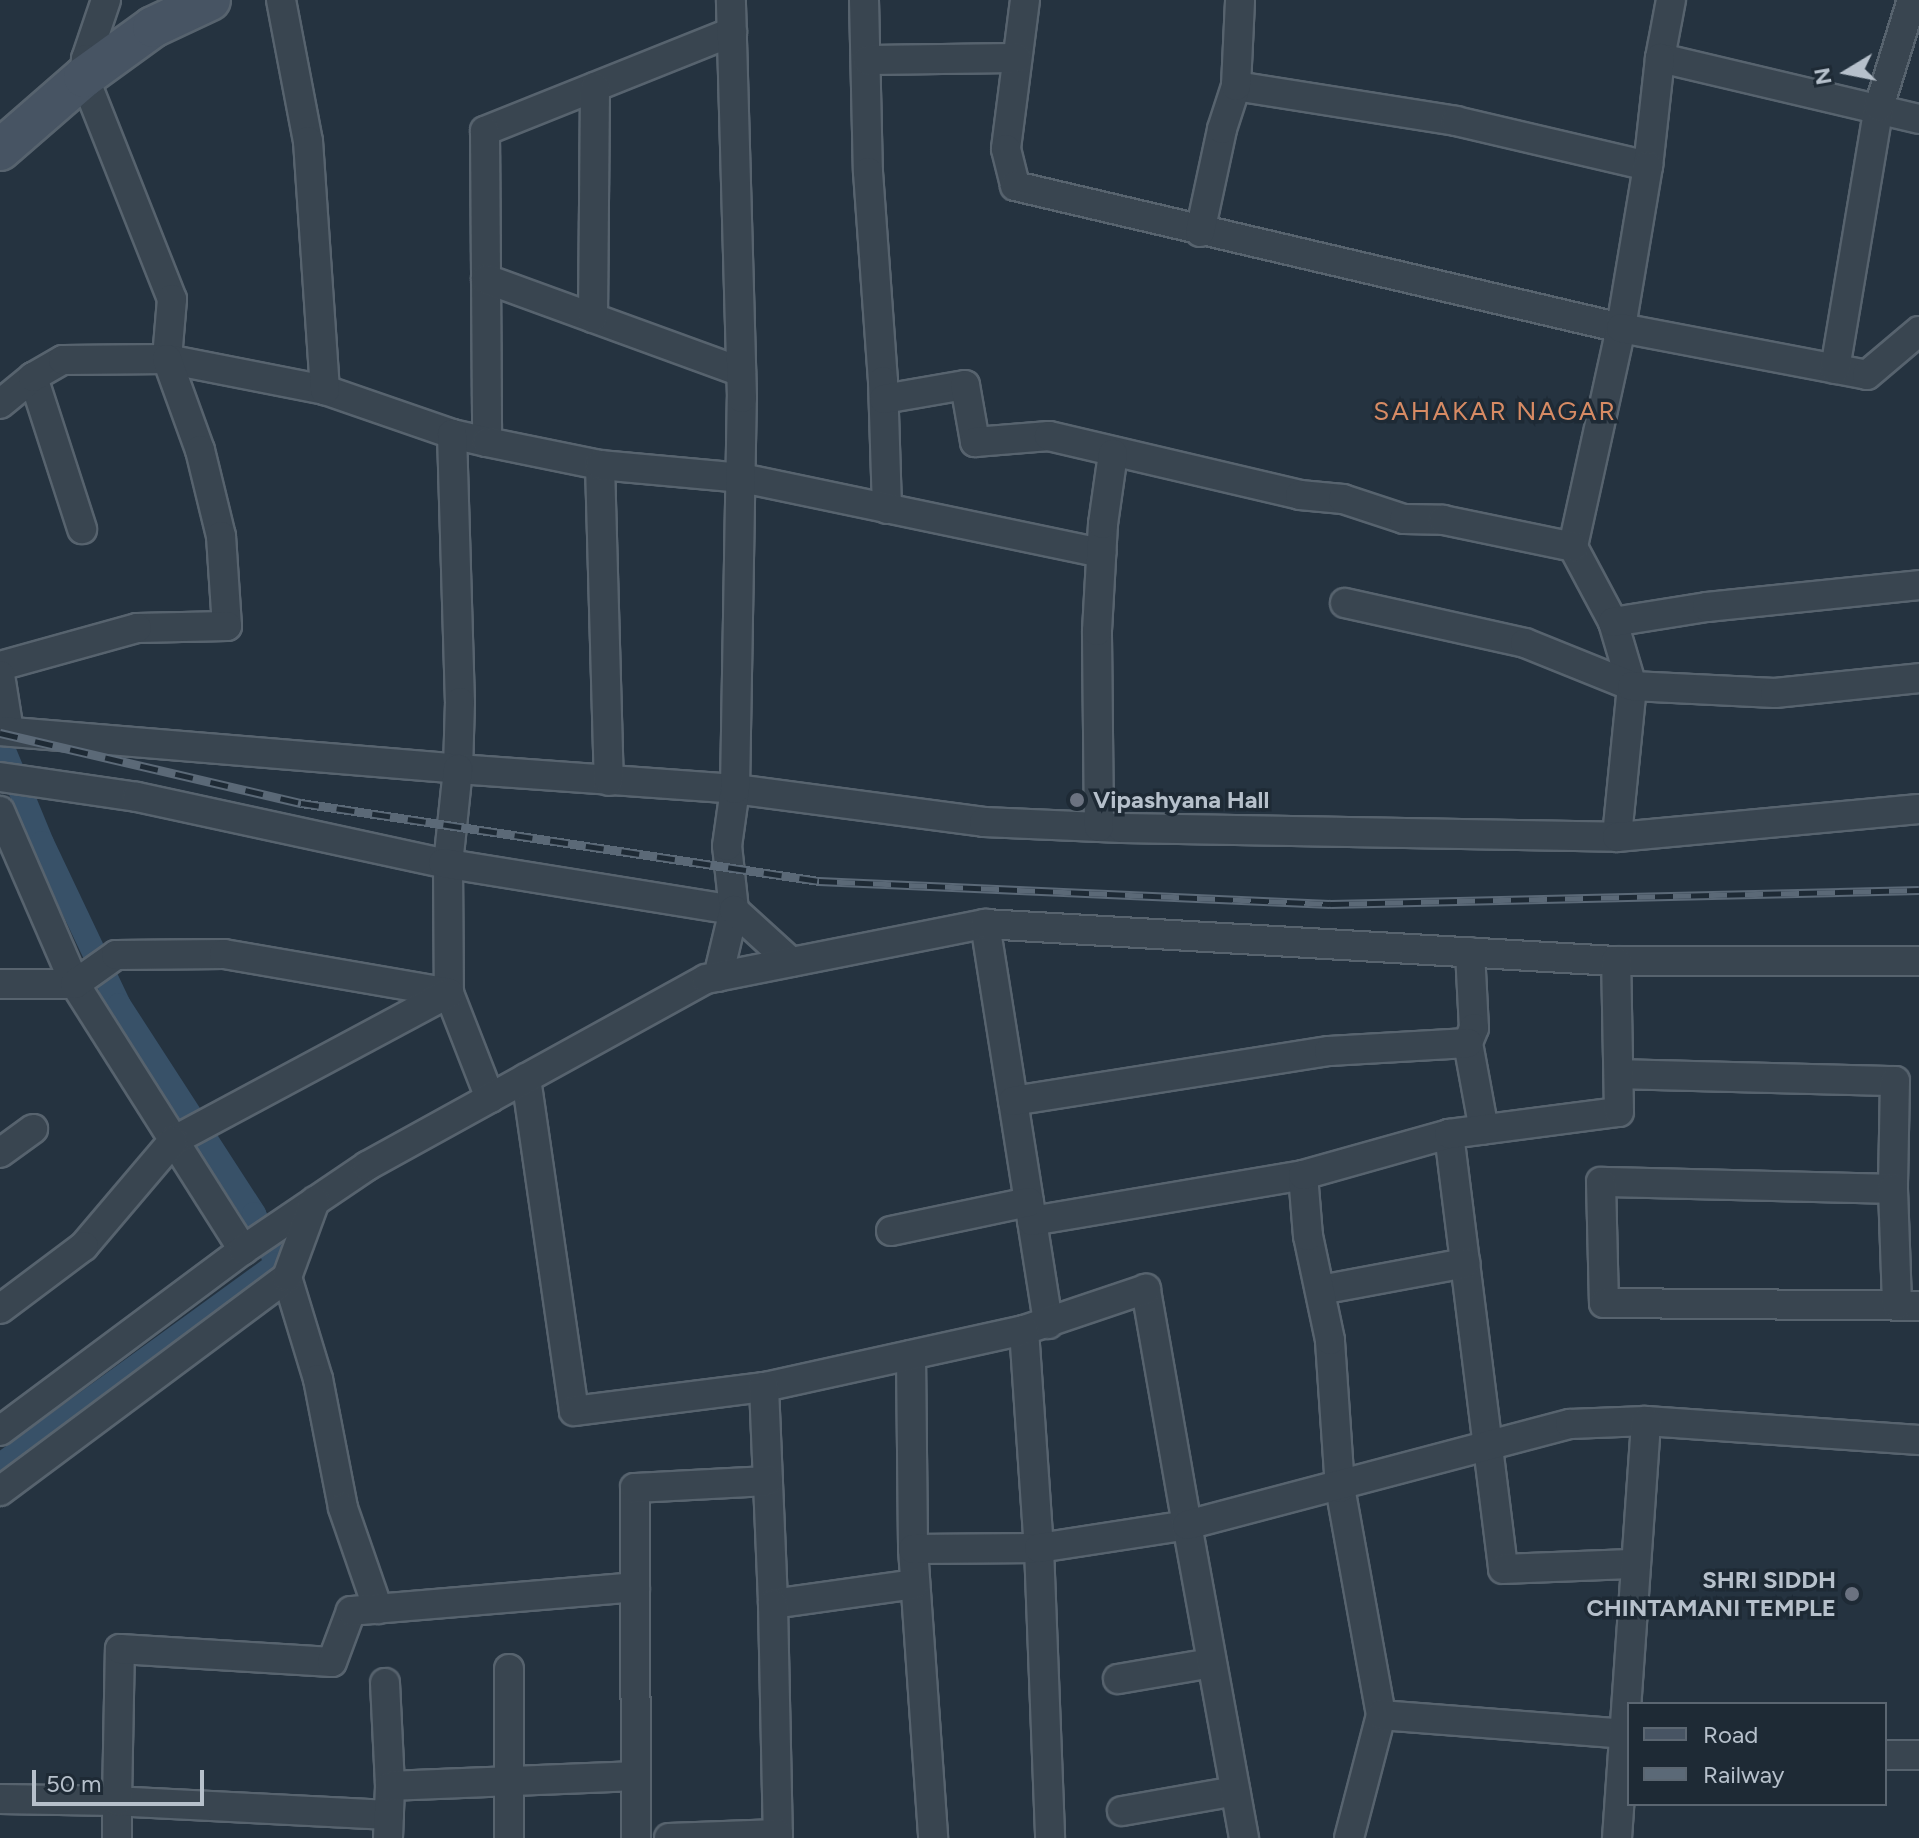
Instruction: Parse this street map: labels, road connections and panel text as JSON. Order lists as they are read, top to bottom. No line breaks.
{"districts":["SAHAKAR NAGAR"],"places":["Vipashyana Hall","SHRI SIDDH CHINTAMANI TEMPLE"],"legend":["Road","Railway"],"scale_bar":"50 m","north":"left"}
